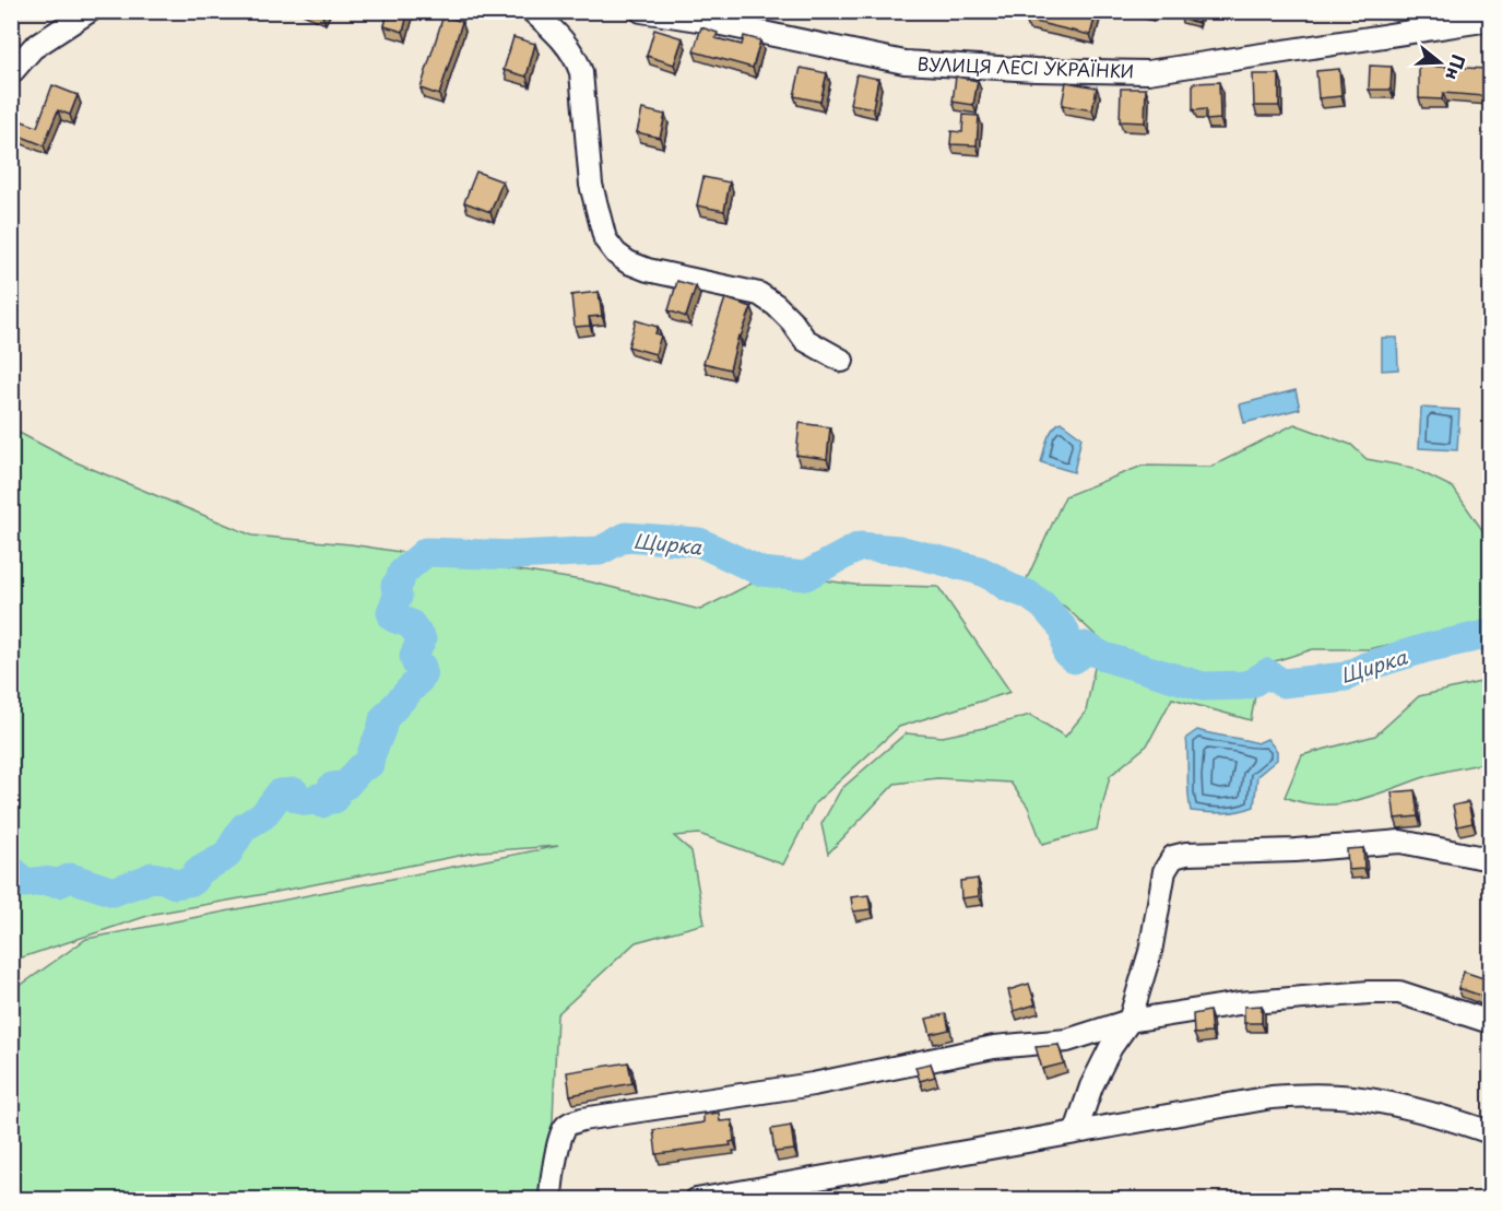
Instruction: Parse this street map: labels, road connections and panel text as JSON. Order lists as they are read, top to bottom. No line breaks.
{"streets":{"street":["ВУЛИЦЯ ЛЕСІ УКРАЇНКИ"]},"water":["Щирка"],"north":"right"}
